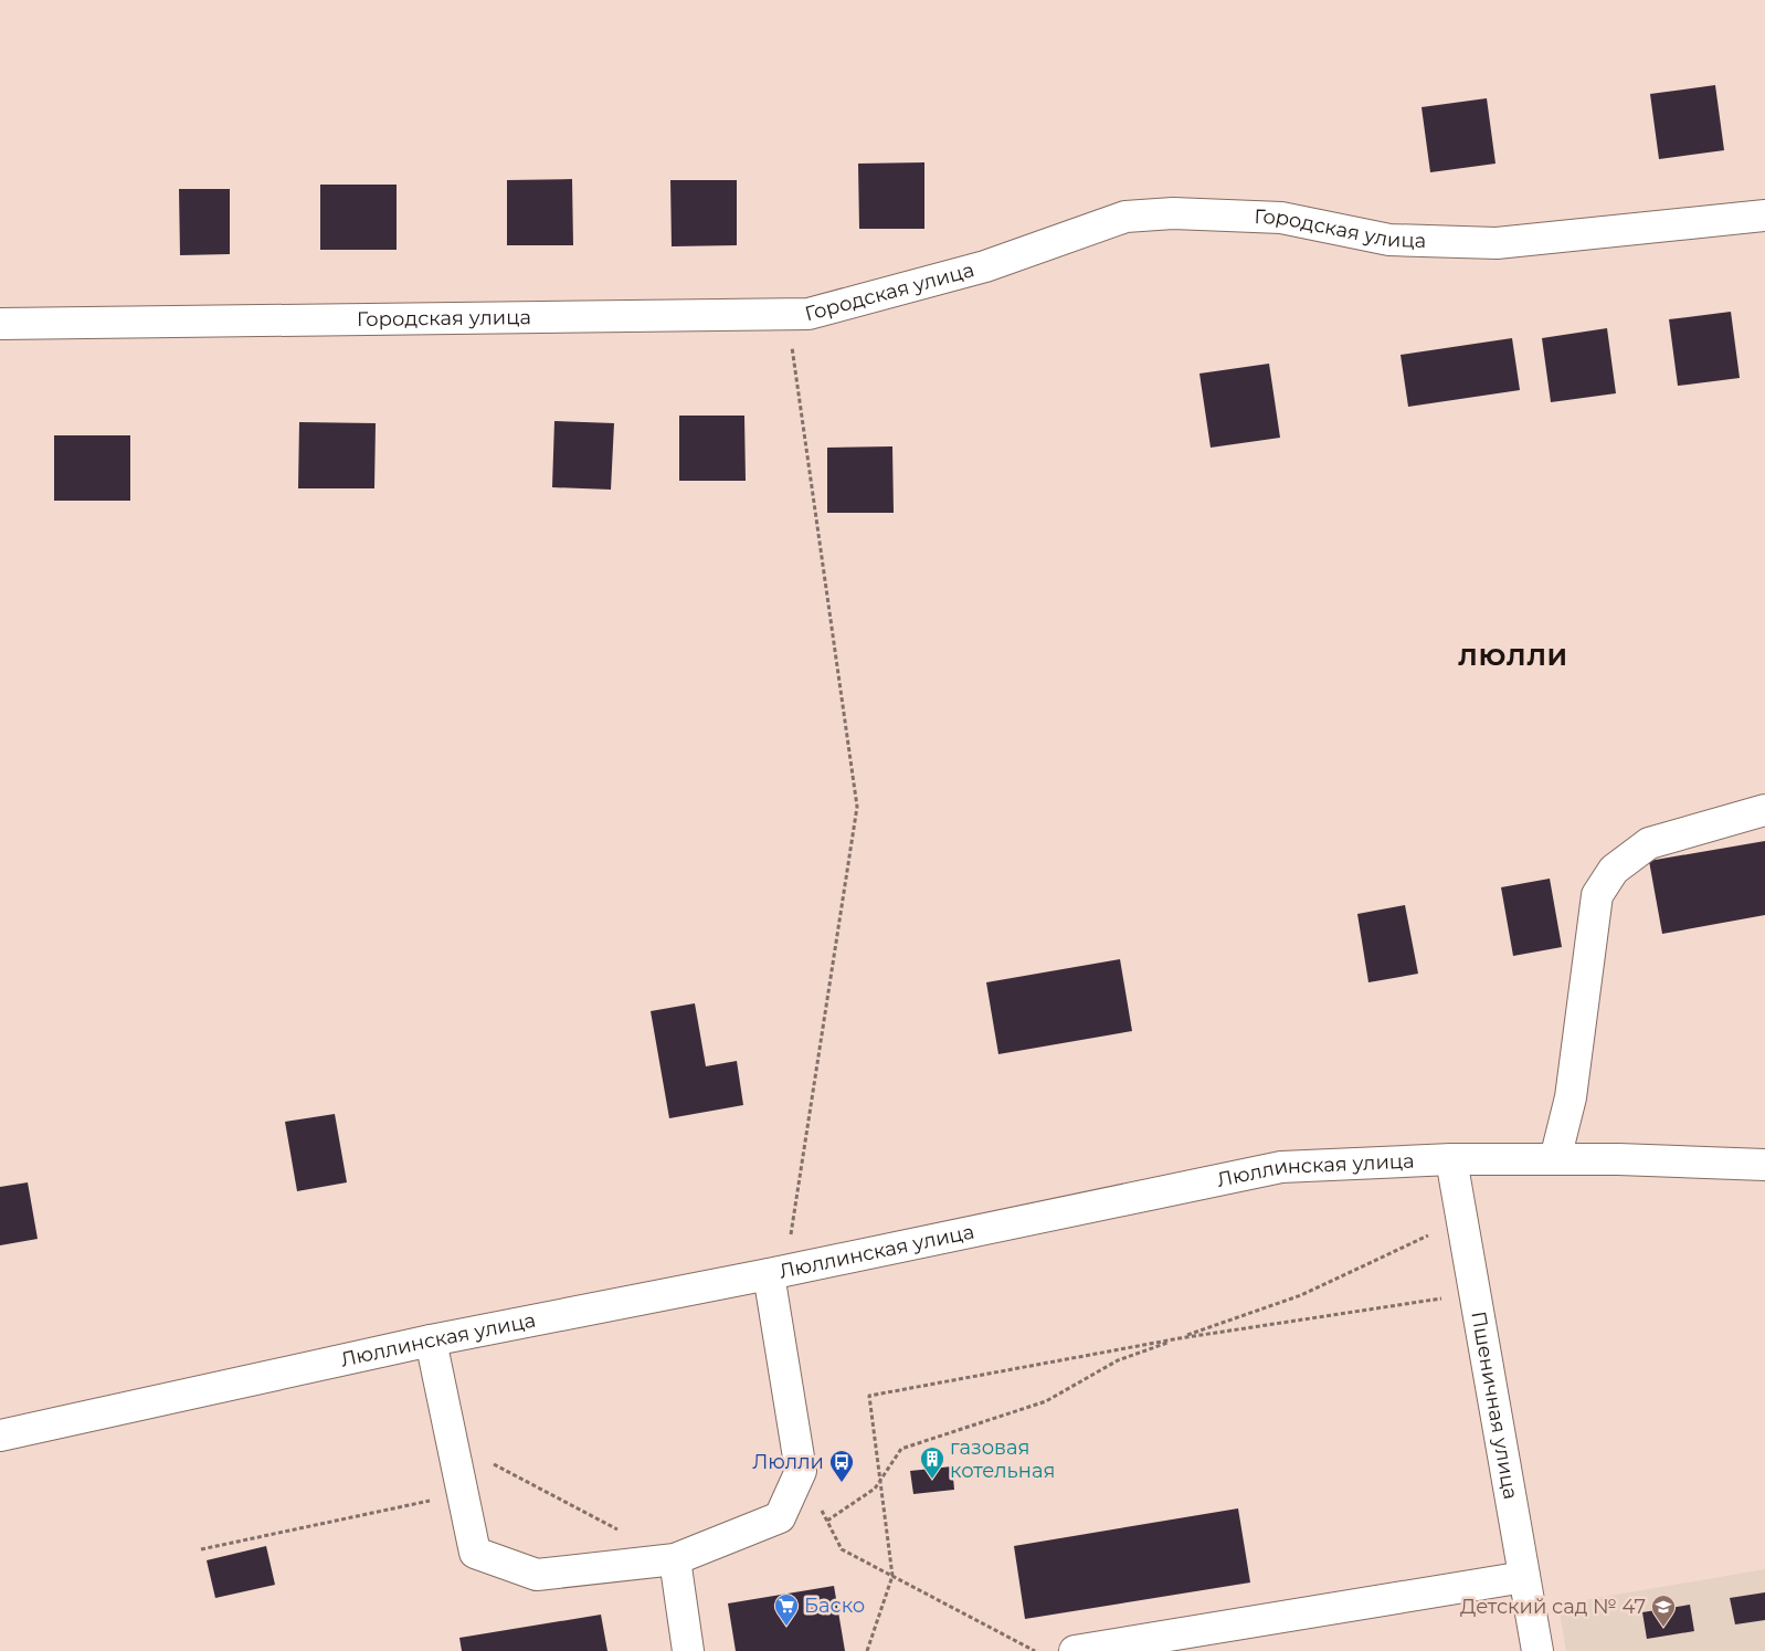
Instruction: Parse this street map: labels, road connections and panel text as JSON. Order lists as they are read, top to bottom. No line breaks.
{"streets":{"street":["Городская улица","Люллинская улица","Пшеничная улица"]},"crossings":[["Люллинская улица","Пшеничная улица"]],"districts":["ЛЮЛЛИ"],"places":{"building":["газовая котельная"],"bus stop":["Люлли"],"supermarket":["Баско"],"school or university":["Детский сад № 47"]}}
